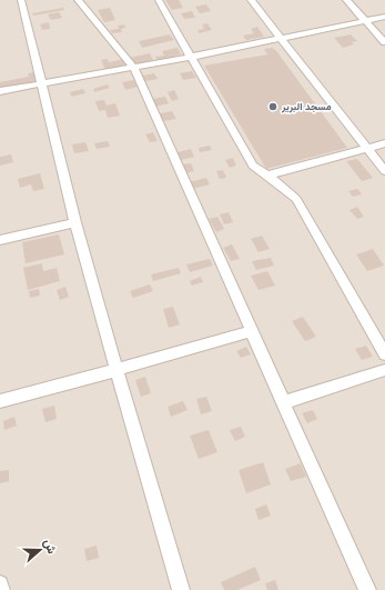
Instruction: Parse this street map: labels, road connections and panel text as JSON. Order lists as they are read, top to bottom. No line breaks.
{"places":["مسجد البرير"],"north":"right"}
